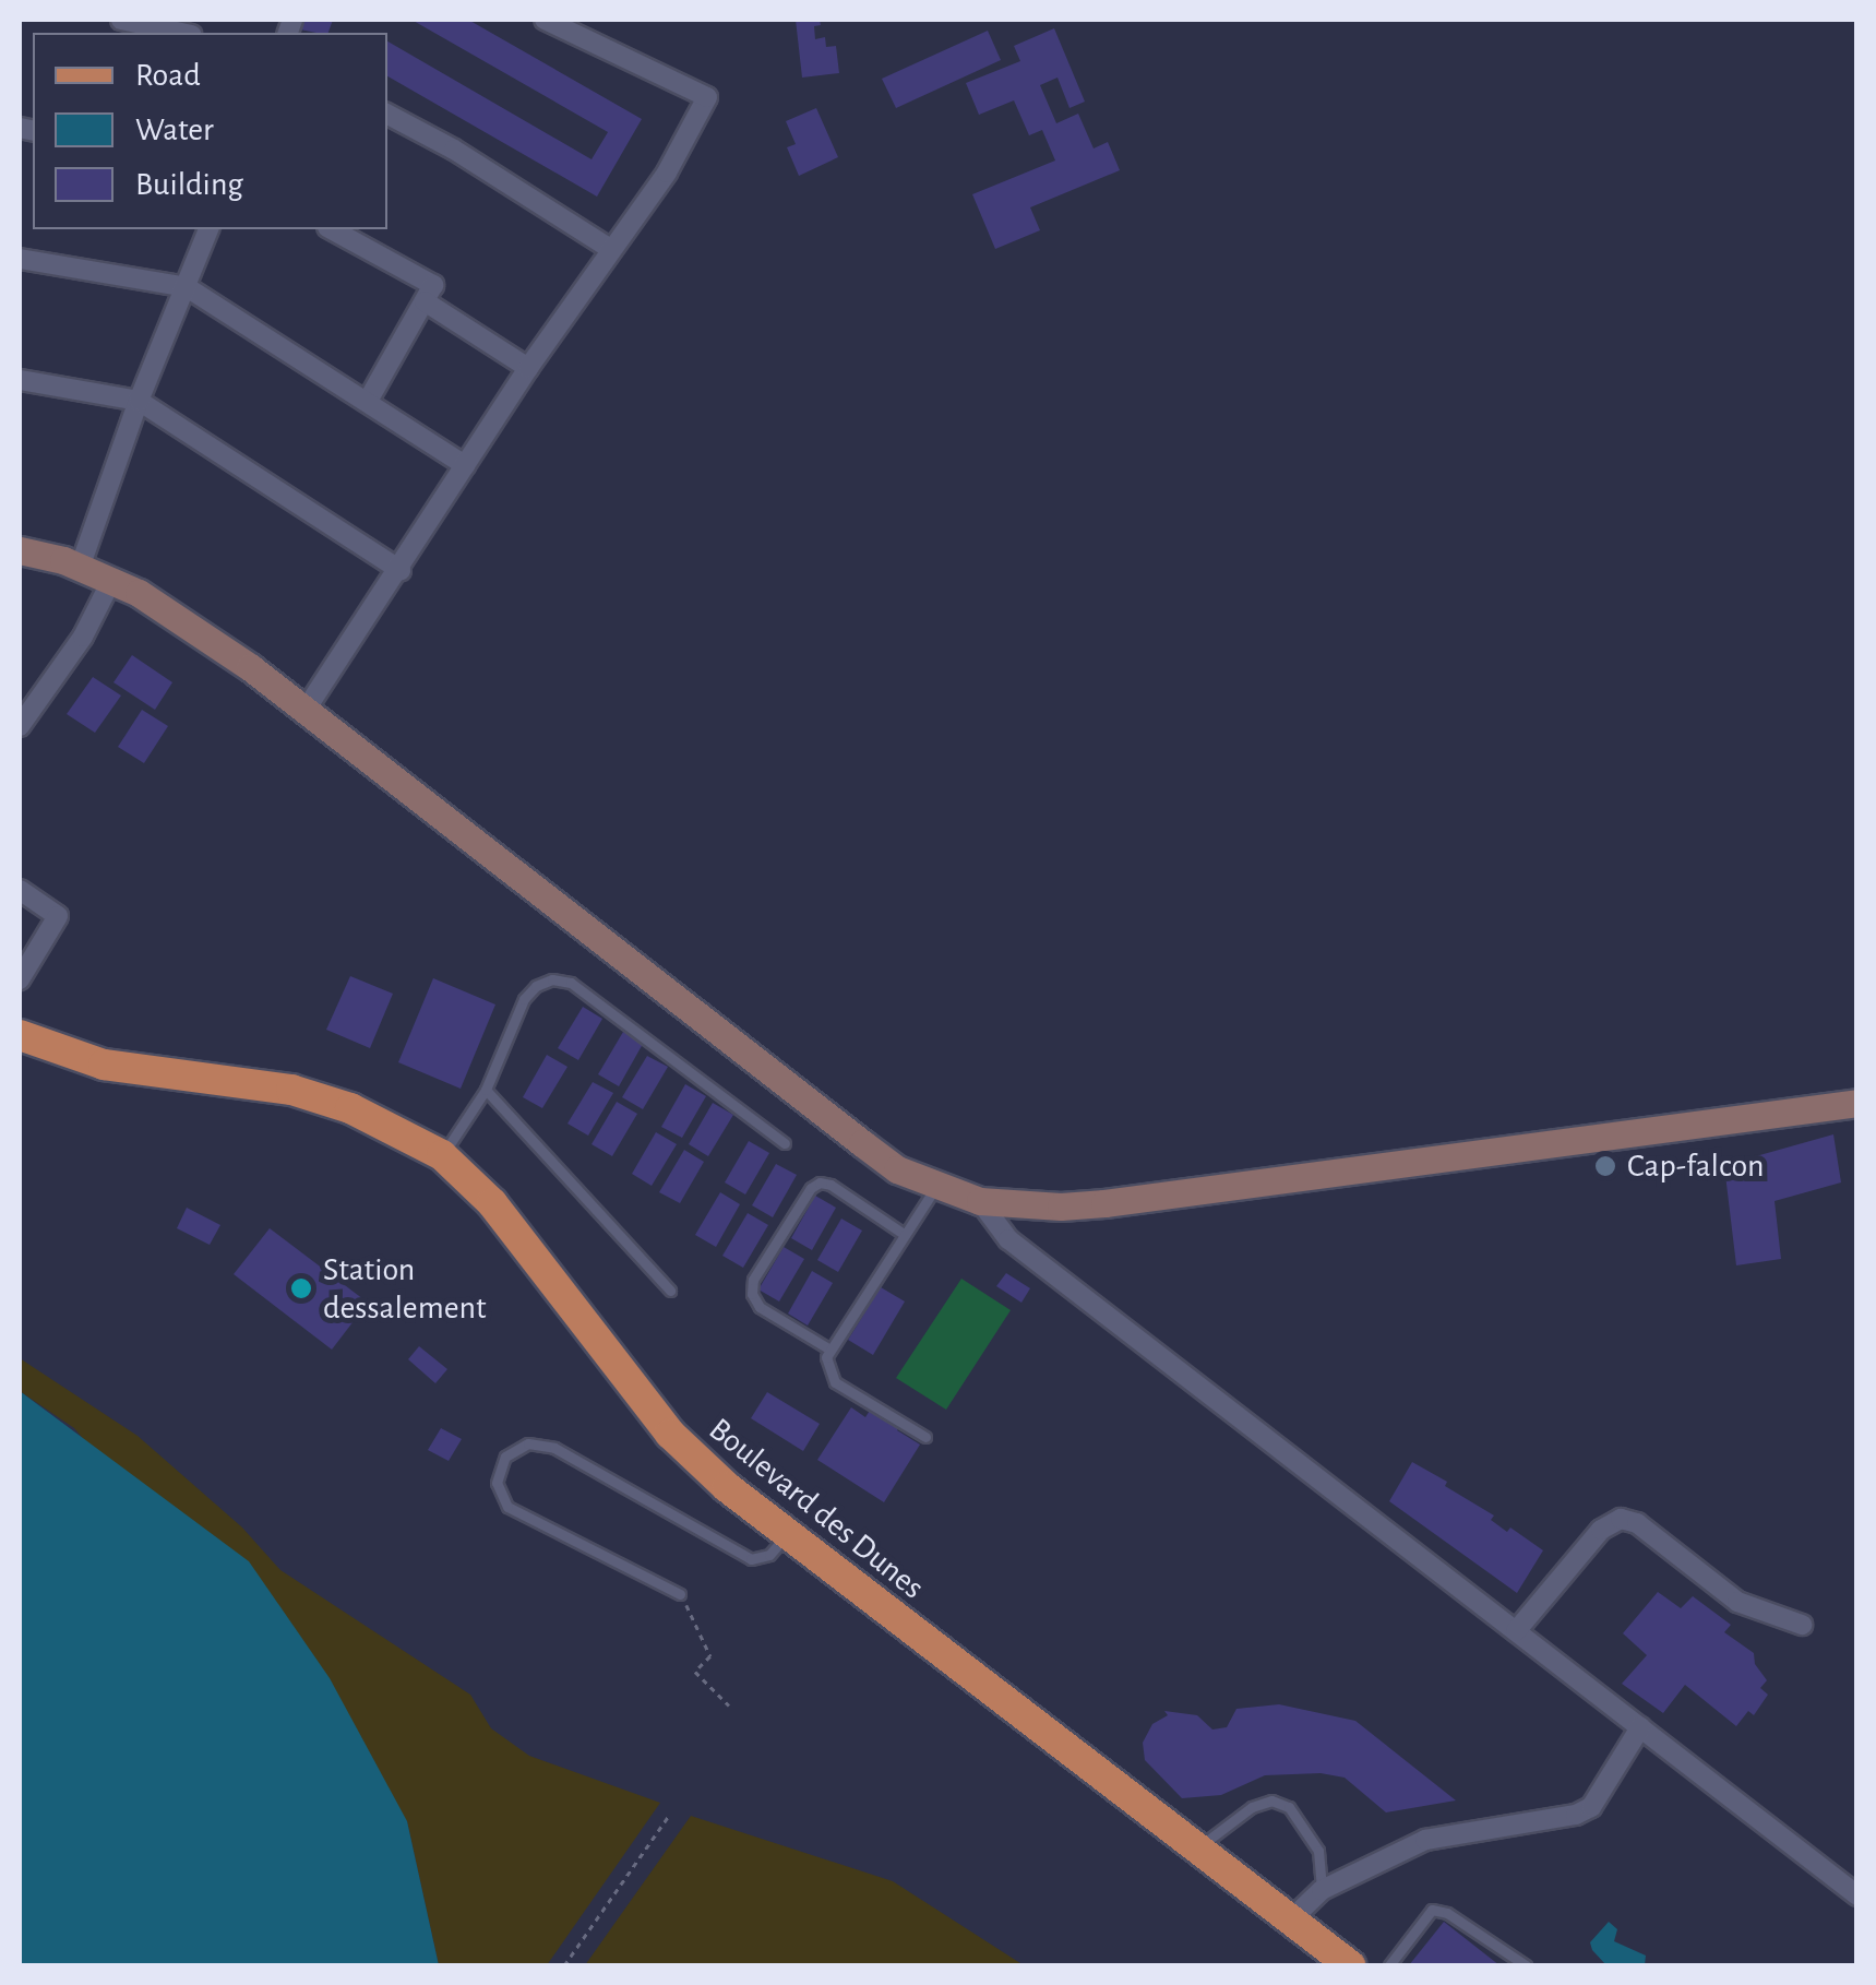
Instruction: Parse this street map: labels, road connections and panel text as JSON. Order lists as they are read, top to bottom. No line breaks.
{"streets":{"main road":["Boulevard des Dunes"]},"places":["Cap-falcon","Station dessalement"],"legend":["Road","Water","Building"]}
